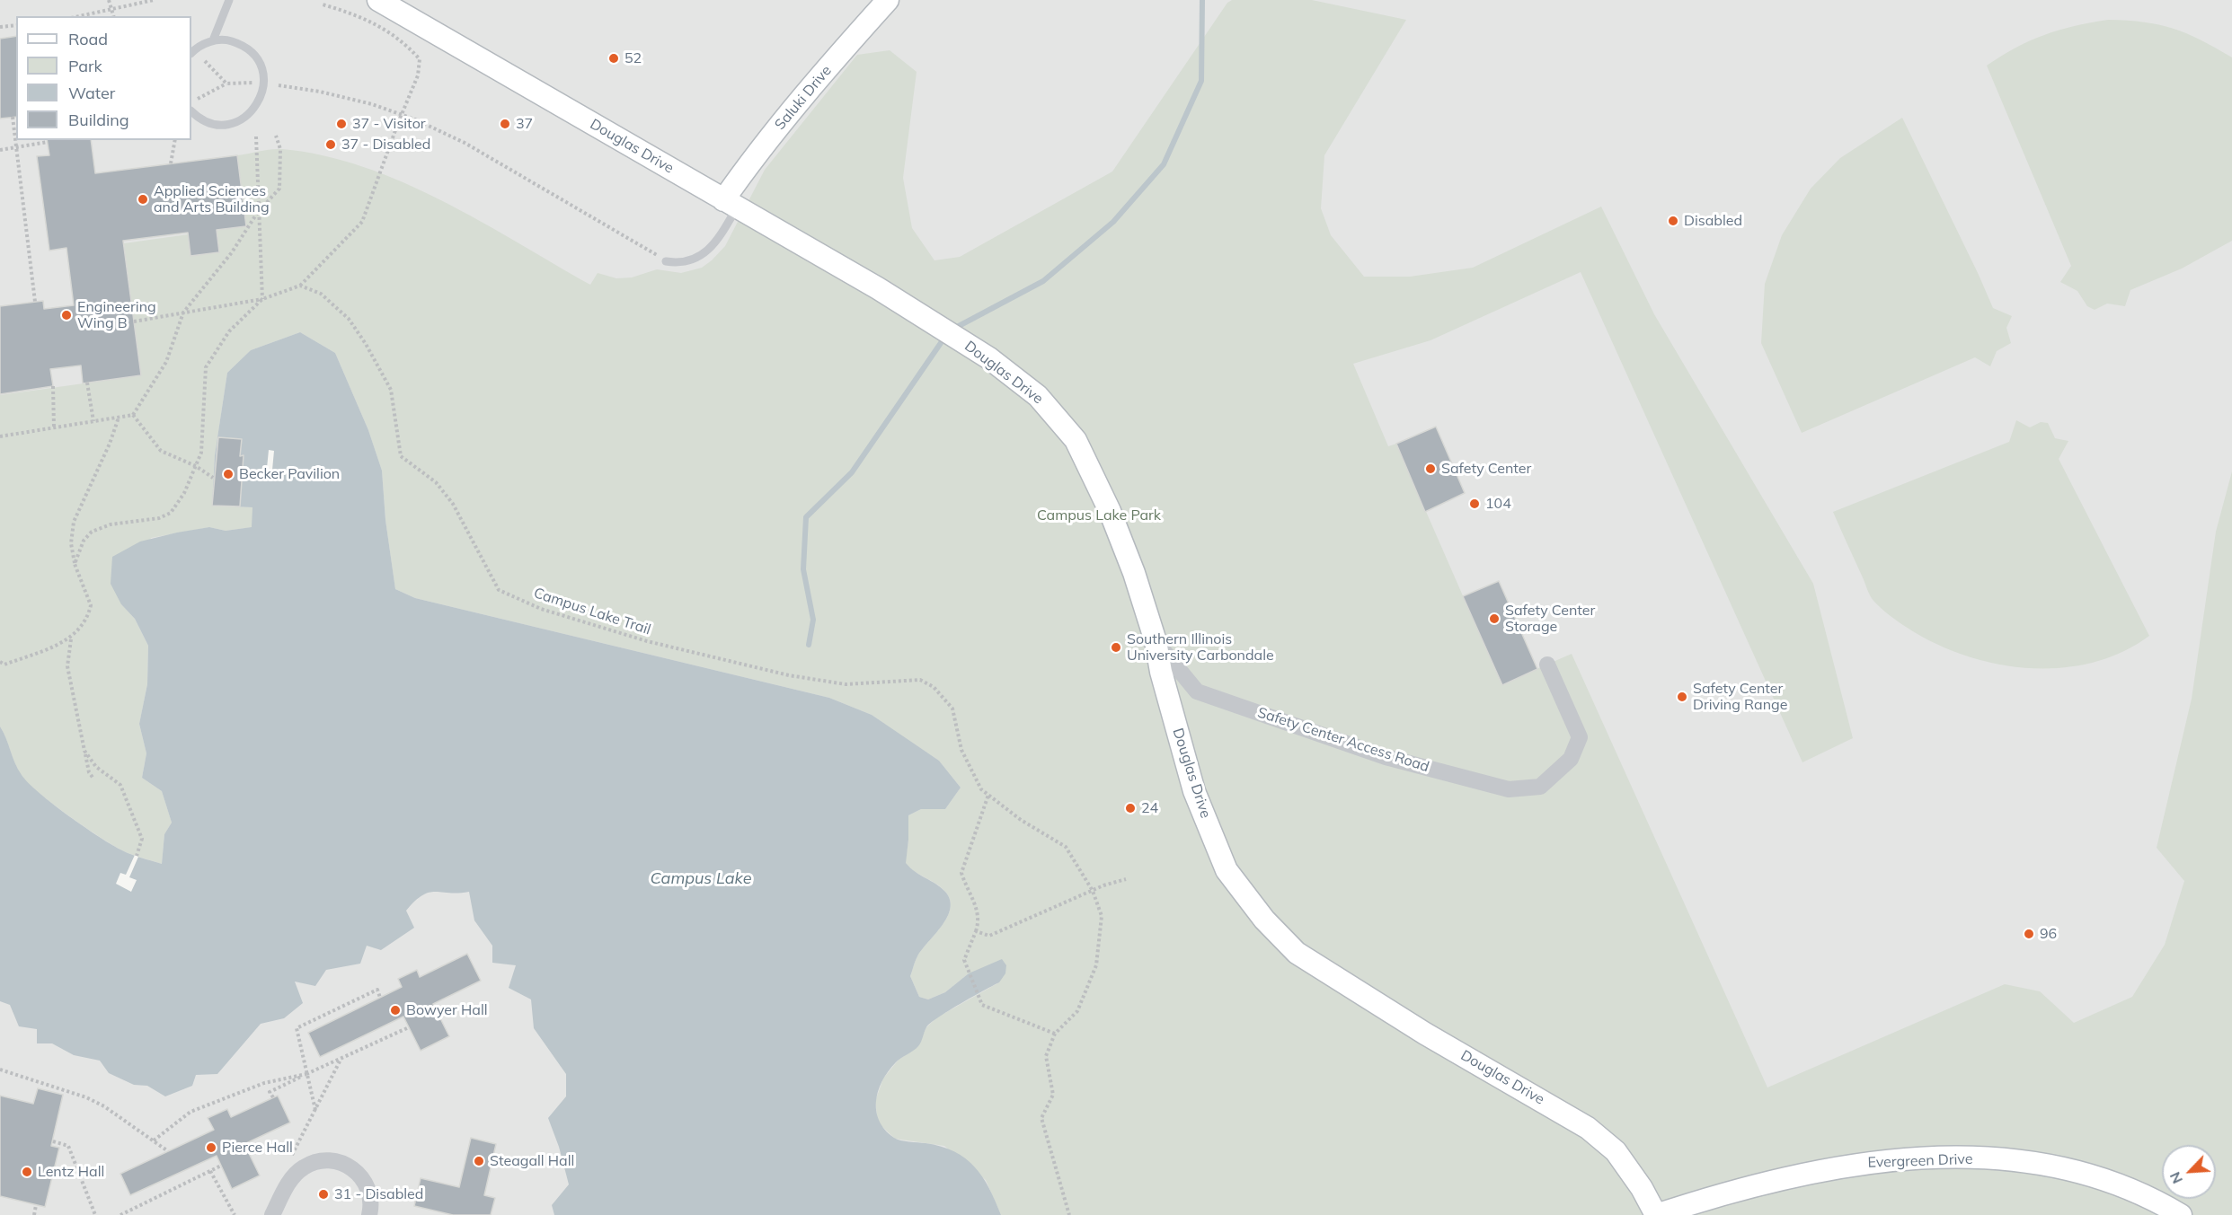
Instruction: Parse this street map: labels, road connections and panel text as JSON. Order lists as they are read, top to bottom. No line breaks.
{"streets":{"street":["Saluki Drive","Douglas Drive","Safety Center Access Road","Evergreen Drive"],"path":["Campus Lake Trail"]},"crossings":[["Saluki Drive","Douglas Drive"],["Douglas Drive","Safety Center Access Road"],["Douglas Drive","Evergreen Drive"]],"water":["Campus Lake"],"parks":["Campus Lake Park"],"places":["52","37 - Visitor","37","37 - Disabled","Applied Sciences and Arts Building","Disabled","Engineering Wing B","Safety Center","Becker Pavilion","104","Safety Center Storage","Southern Illinois University Carbondale","Safety Center Driving Range","24","96","Bowyer Hall","Pierce Hall","Steagall Hall","Lentz Hall","31 - Disabled"],"legend":["Road","Park","Water","Building"],"north":"bottom left"}
